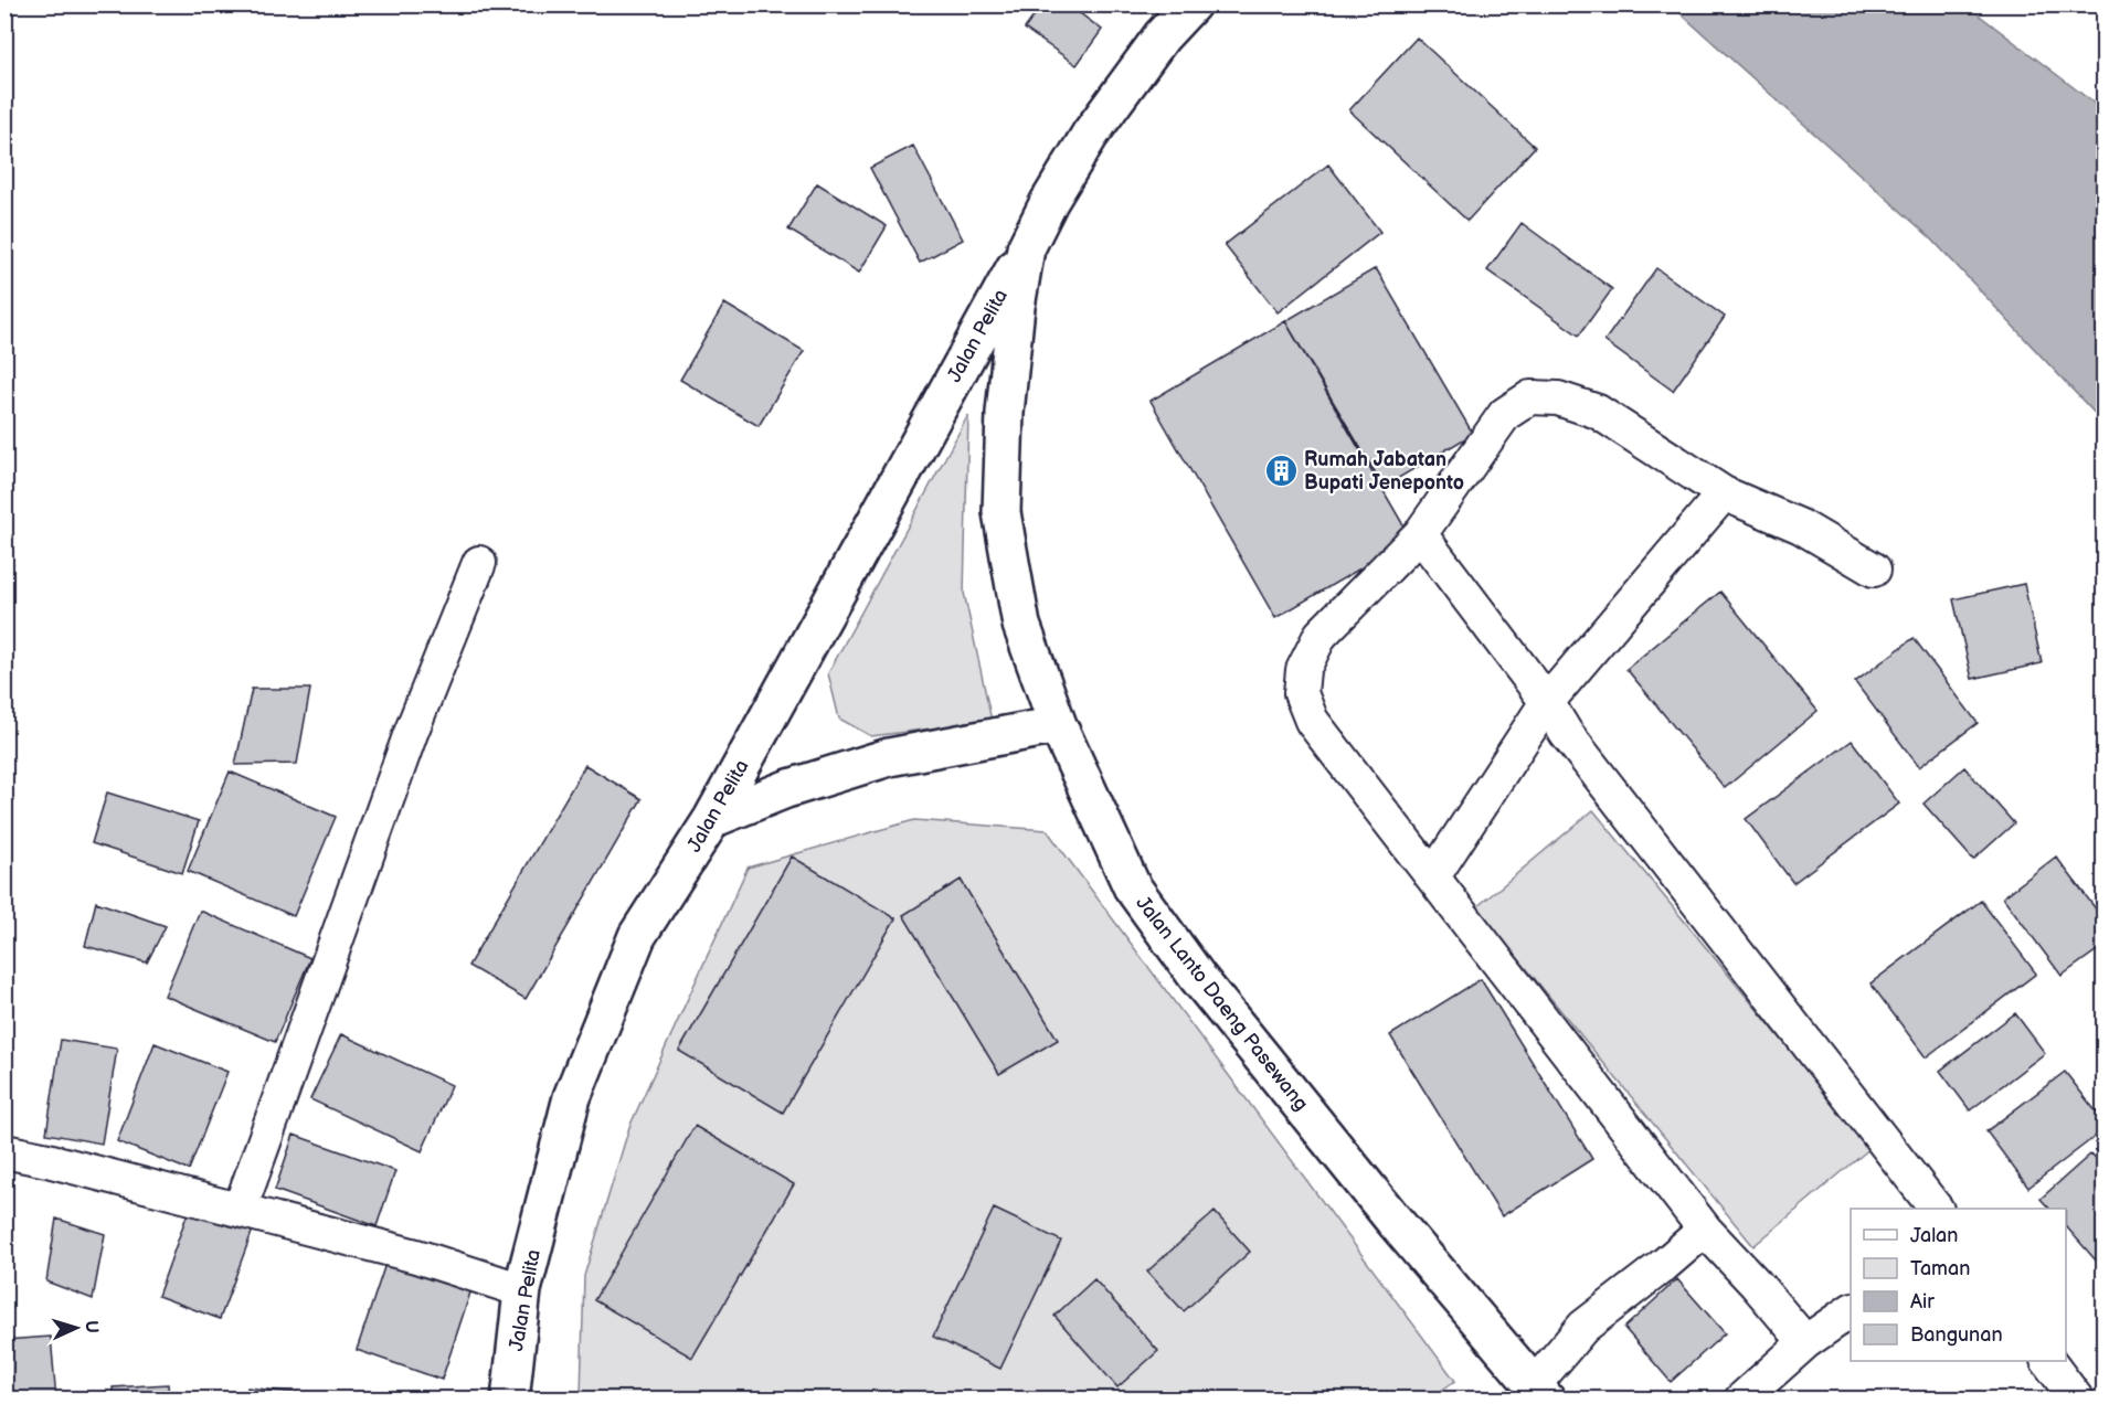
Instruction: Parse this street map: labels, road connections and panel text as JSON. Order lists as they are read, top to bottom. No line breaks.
{"streets":{"highway":["Jalan Pelita","Jalan Lanto Daeng Pasewang"]},"crossings":[["Jalan Pelita","Jalan Lanto Daeng Pasewang"]],"places":{"building":["Rumah Jabatan Bupati Jeneponto"]},"legend":["Jalan","Taman","Air","Bangunan"],"north":"right"}
